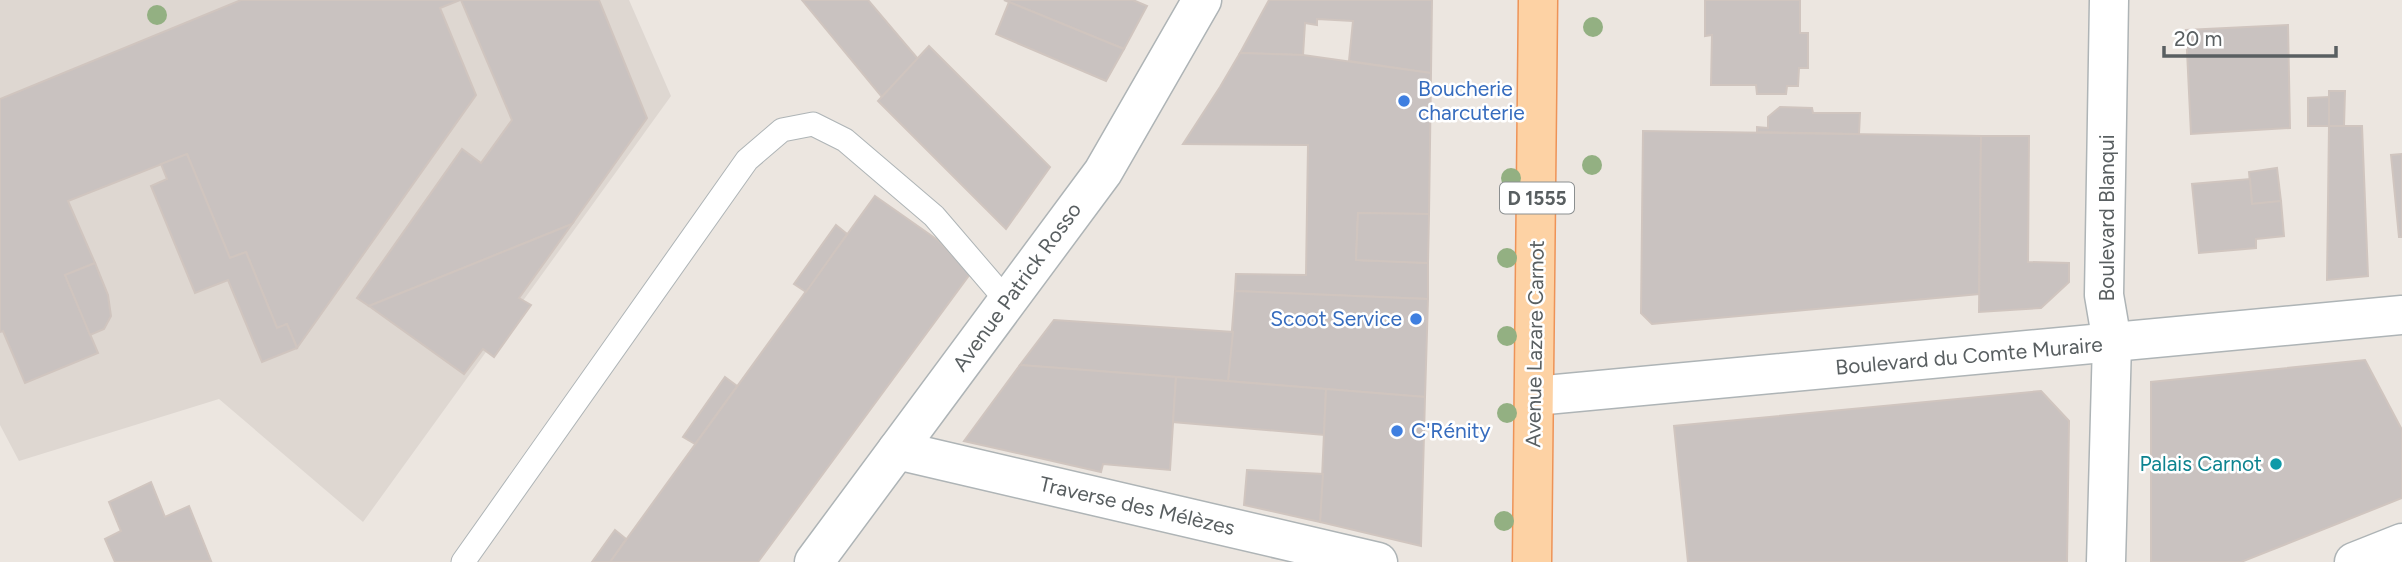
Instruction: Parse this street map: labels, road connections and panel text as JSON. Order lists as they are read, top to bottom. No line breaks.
{"streets":{"main road":["D 1555","Avenue Lazare Carnot"],"street":["Boulevard Blanqui","Avenue Patrick Rosso","Boulevard du Comte Muraire","Traverse des Mélèzes"]},"crossings":[["Boulevard Blanqui","Boulevard du Comte Muraire"],["Avenue Patrick Rosso","Traverse des Mélèzes"],["Avenue Lazare Carnot","Boulevard du Comte Muraire"]],"places":["Boucherie charcuterie","Scoot Service","C'Rénity","Palais Carnot"],"scale_bar":"20 m"}
